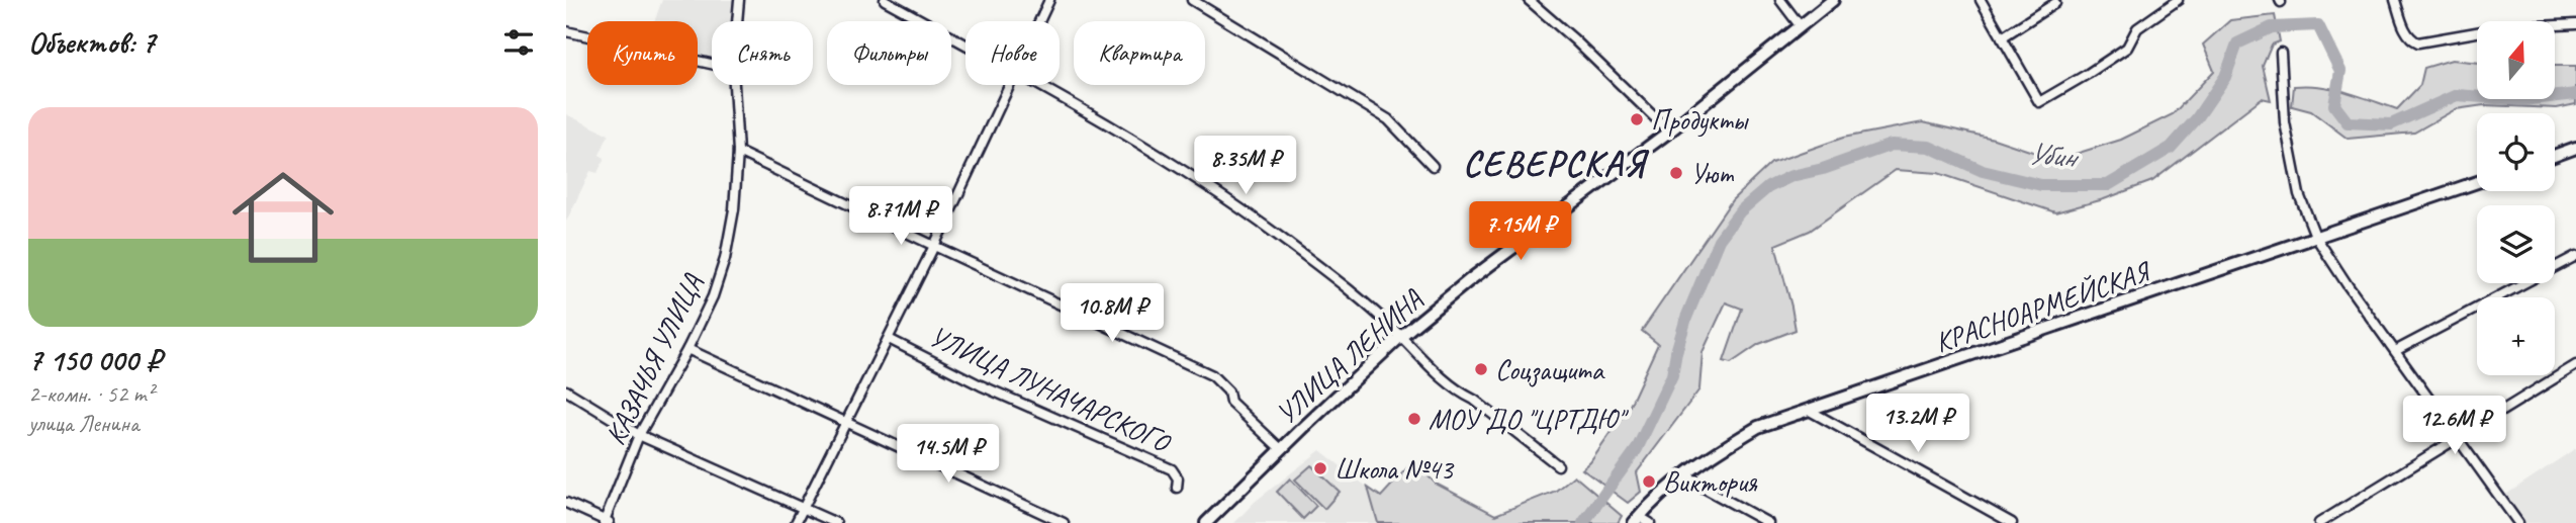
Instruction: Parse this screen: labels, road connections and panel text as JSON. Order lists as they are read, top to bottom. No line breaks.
{"streets":{"street":["КРАСНОАРМЕЙСКАЯ","УЛИЦА ЛЕНИНА","КАЗАЧЬЯ УЛИЦА","УЛИЦА ЛУНАЧАРСКОГО"]},"districts":["СЕВЕРСКАЯ"],"water":["Убин"],"places":["Продукты","Уют","Соцзащита","МОУ ДО \"ЦРТДЮ\"","Школа №43","Виктория"],"north":"top","page":{"heading":"Объектов: 7","map_buttons":"+","chip":["Купить","Снять","Фильтры","Новое","Квартира"],"list":[{"name":"7 150 000 ₽","note":"2-комн. · 52 m² · улица Ленина"}],"price":["8.35M ₽","8.71M ₽","7.15M ₽","10.8M ₽","13.2M ₽","12.6M ₽","14.5M ₽"]}}
